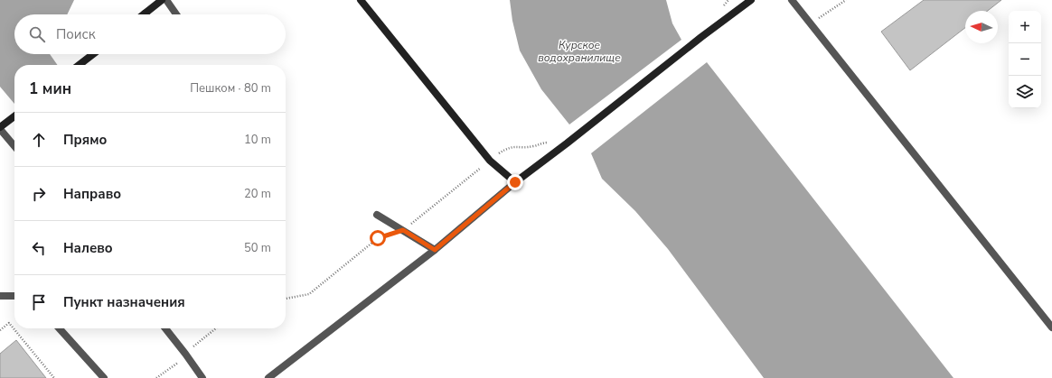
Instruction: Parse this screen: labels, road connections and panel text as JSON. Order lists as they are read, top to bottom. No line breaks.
{"water":["Курское водохранилище"],"north":"left","page":{"map_buttons":["+","−"],"search":"Поиск","heading":["1 мин","Пешком · 80 m"],"list":[["Прямо","10 m"],["Направо","20 m"],["Налево","50 m"],"Пункт назначения"]}}
